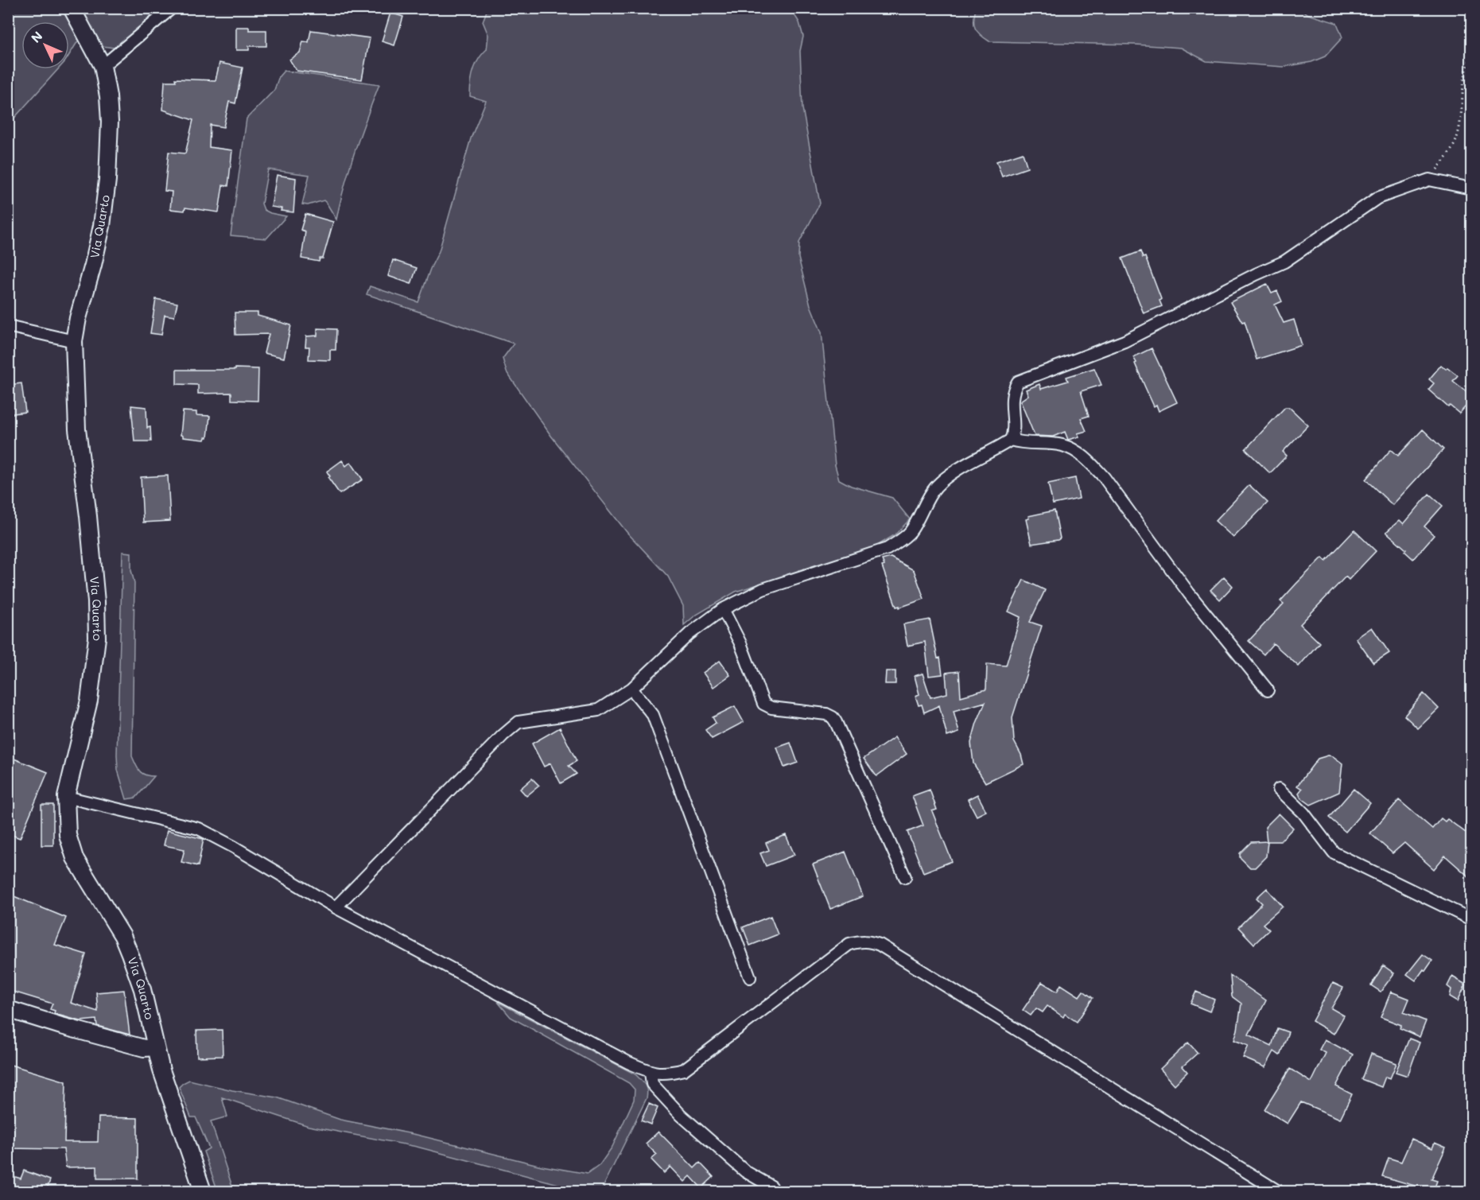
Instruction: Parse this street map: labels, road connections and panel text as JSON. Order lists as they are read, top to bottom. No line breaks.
{"streets":{"street":["Via Quarto"]},"north":"top left"}
